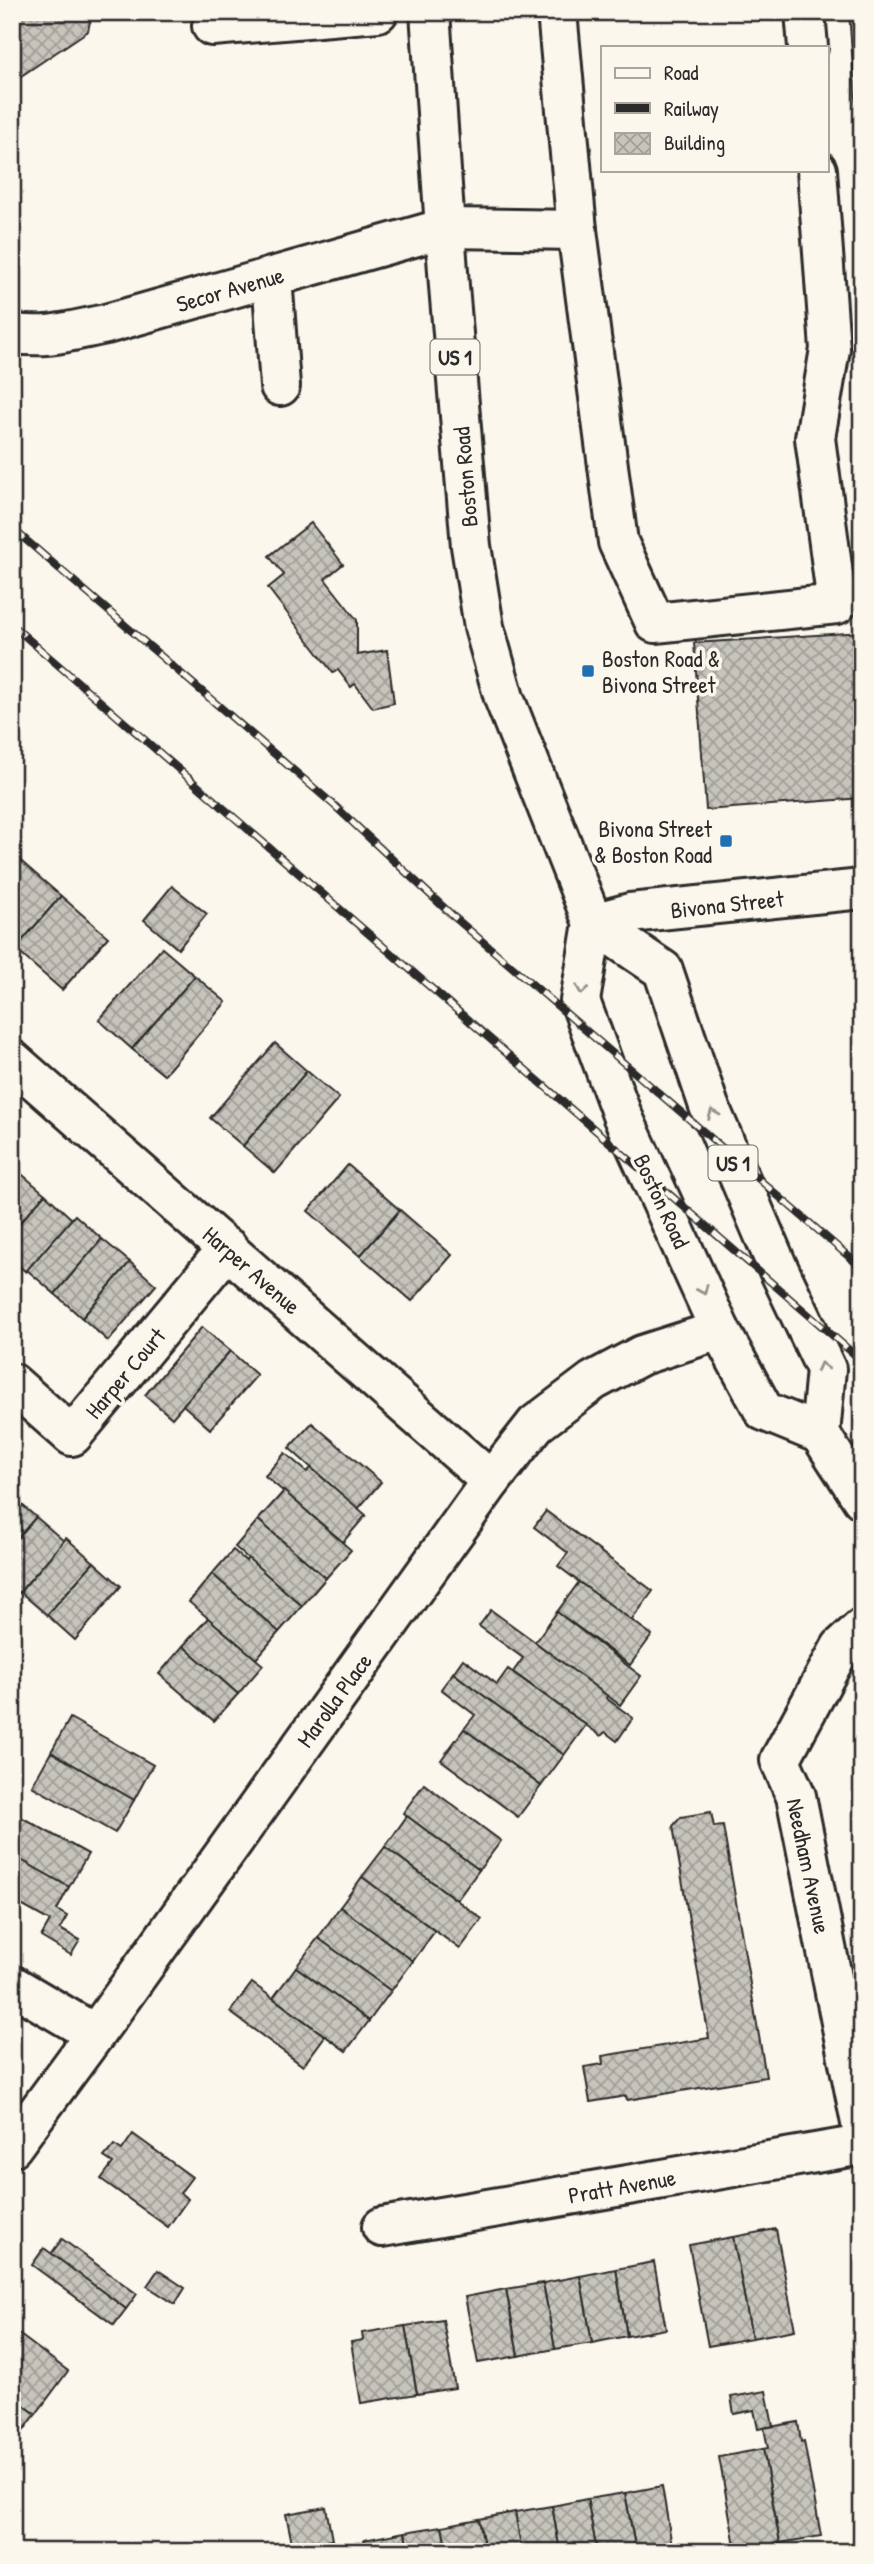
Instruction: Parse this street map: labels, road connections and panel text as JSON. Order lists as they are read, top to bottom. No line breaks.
{"streets":{"street":["Secor Avenue","US 1","Boston Road","Bivona Street","Harper Avenue","Harper Court","Marolla Place","Needham Avenue","Pratt Avenue"]},"crossings":[["Secor Avenue","Boston Road"],["US 1","Boston Road"],["US 1","Bivona Street"],["Boston Road","Bivona Street"],["Boston Road","Marolla Place"],["Harper Avenue","Harper Court"],["Harper Avenue","Marolla Place"]],"places":{"transit":["Boston Road & Bivona Street","Bivona Street & Boston Road"]},"legend":["Road","Railway","Building"]}
